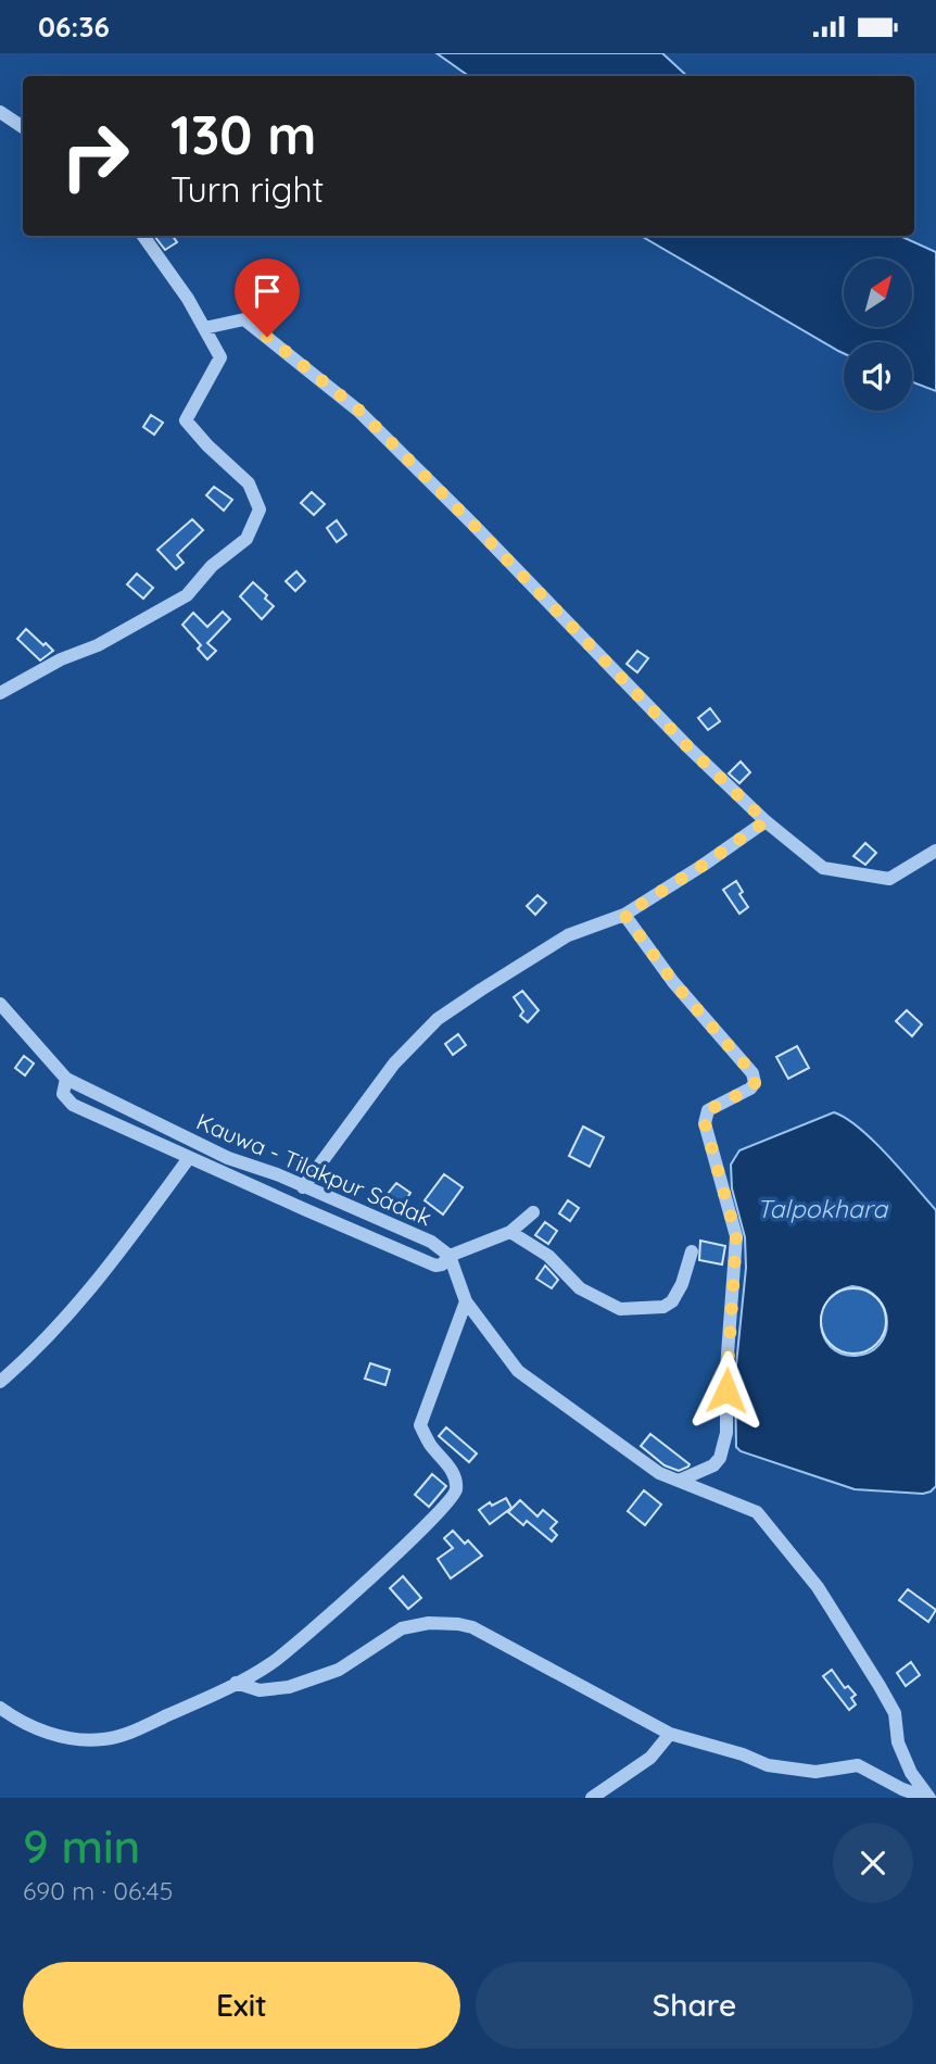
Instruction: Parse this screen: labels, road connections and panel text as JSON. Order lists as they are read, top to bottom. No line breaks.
{"streets":{"street":["Kauwa - Tilakpur Sadak"]},"water":["Talpokhara"],"north":"top right","page":{"status":"06:36","turn":["130 m","Turn right"],"heading":["9 min","690 m · 06:45"],"buttons":["Exit","Share"]}}
